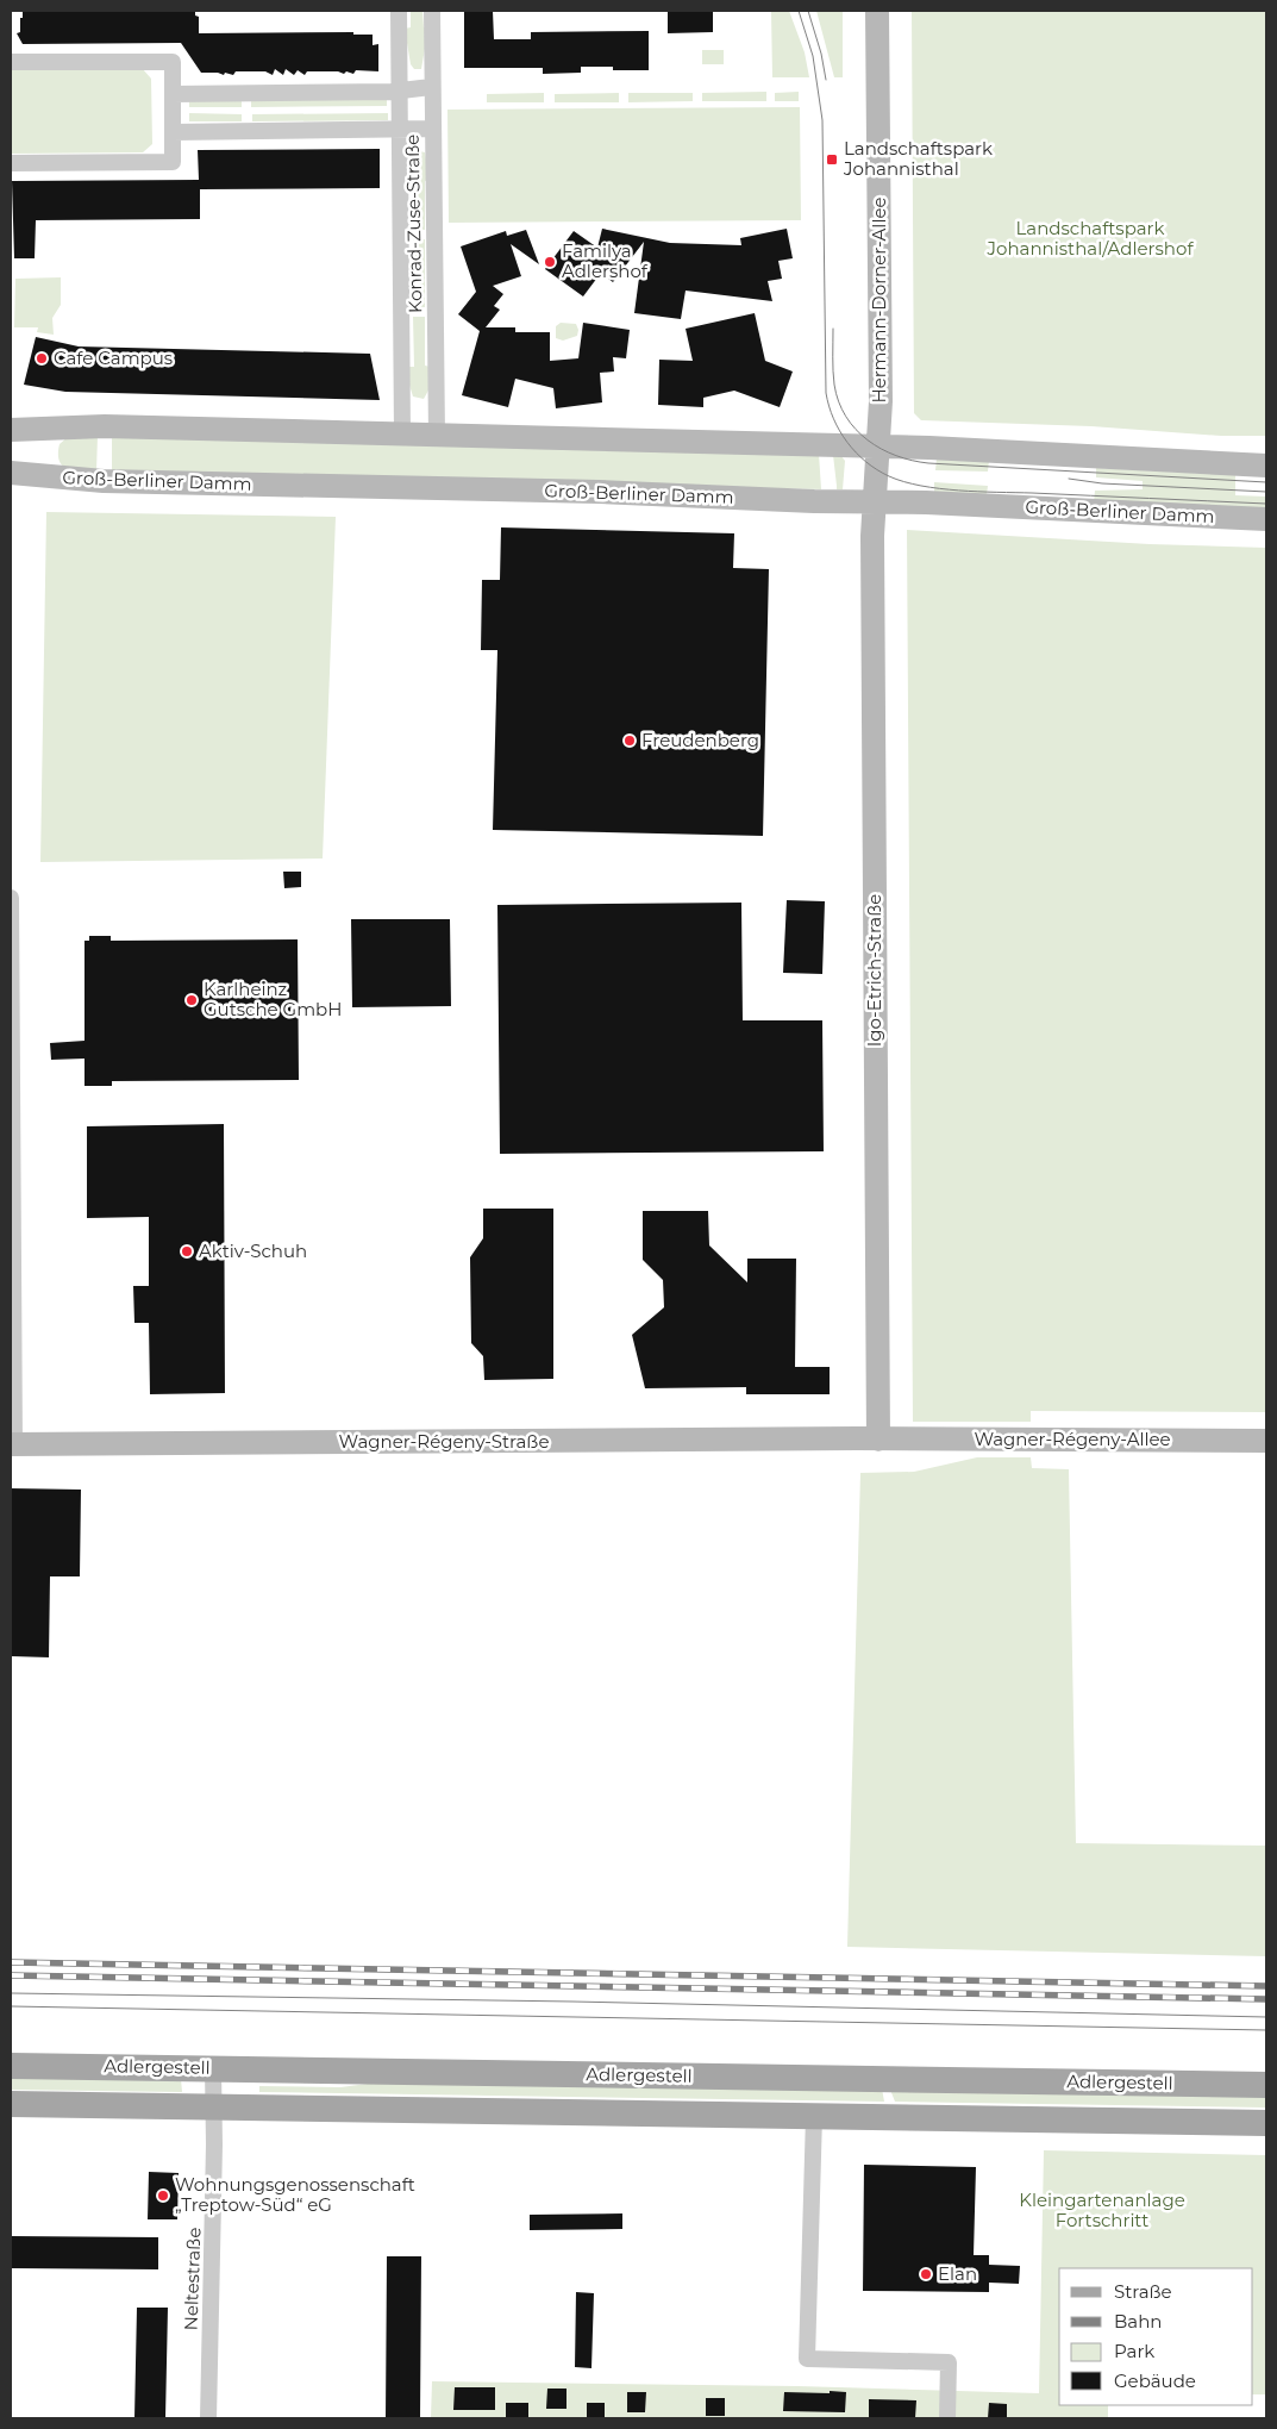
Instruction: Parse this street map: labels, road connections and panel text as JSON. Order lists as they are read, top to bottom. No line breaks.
{"streets":{"main road":["Adlergestell"],"street":["Konrad-Zuse-Straße","Hermann-Dorner-Allee","Groß-Berliner Damm","Igo-Etrich-Straße","Wagner-Régeny-Allee","Wagner-Régeny-Straße","Neltestraße"]},"crossings":[["Hermann-Dorner-Allee","Groß-Berliner Damm"],["Hermann-Dorner-Allee","Igo-Etrich-Straße"],["Groß-Berliner Damm","Igo-Etrich-Straße"],["Igo-Etrich-Straße","Wagner-Régeny-Allee"],["Igo-Etrich-Straße","Wagner-Régeny-Straße"],["Wagner-Régeny-Allee","Wagner-Régeny-Straße"],["Adlergestell","Neltestraße"]],"parks":["Landschaftspark Johannisthal/Adlershof","Kleingartenanlage Fortschritt"],"places":{"transit":["Landschaftspark Johannisthal"],"other":["Familya Adlershof","Cafe Campus","Freudenberg","Karlheinz Gutsche GmbH","Aktiv-Schuh","Wohnungsgenossenschaft „Treptow-Süd“ eG","Elan"]},"legend":["Straße","Bahn","Park","Gebäude"]}
